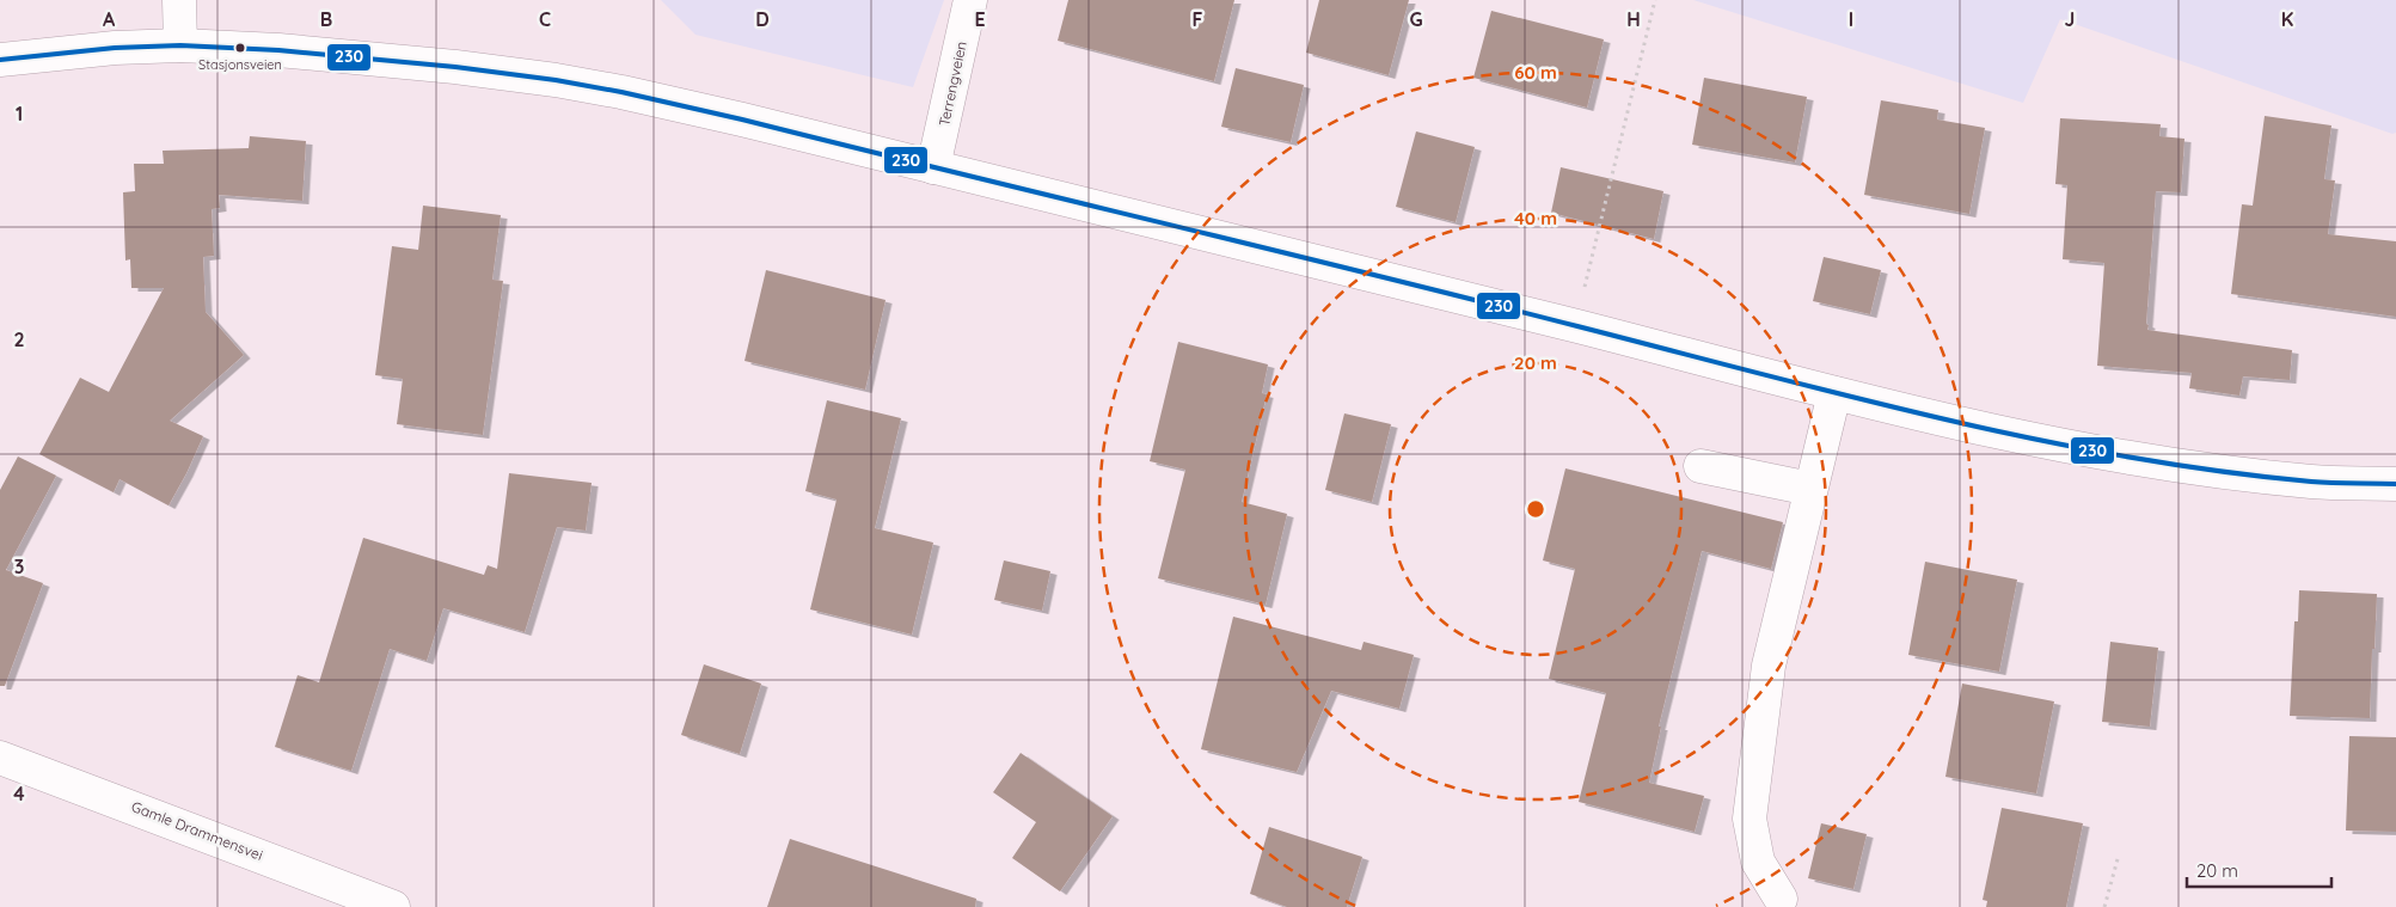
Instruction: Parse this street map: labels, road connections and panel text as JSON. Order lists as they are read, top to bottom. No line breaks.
{"streets":{"main road":["Terrengveien","Gamle Drammensvei"]},"places":["Stasjonsveien"],"lines":["transit line 230"],"scale_bar":"20 m","grid":{"columns":["A","B","C","D","E","F","G","H","I","J","K"],"rows":["1","2","3","4"]},"rings":["60 m","40 m","20 m"]}
